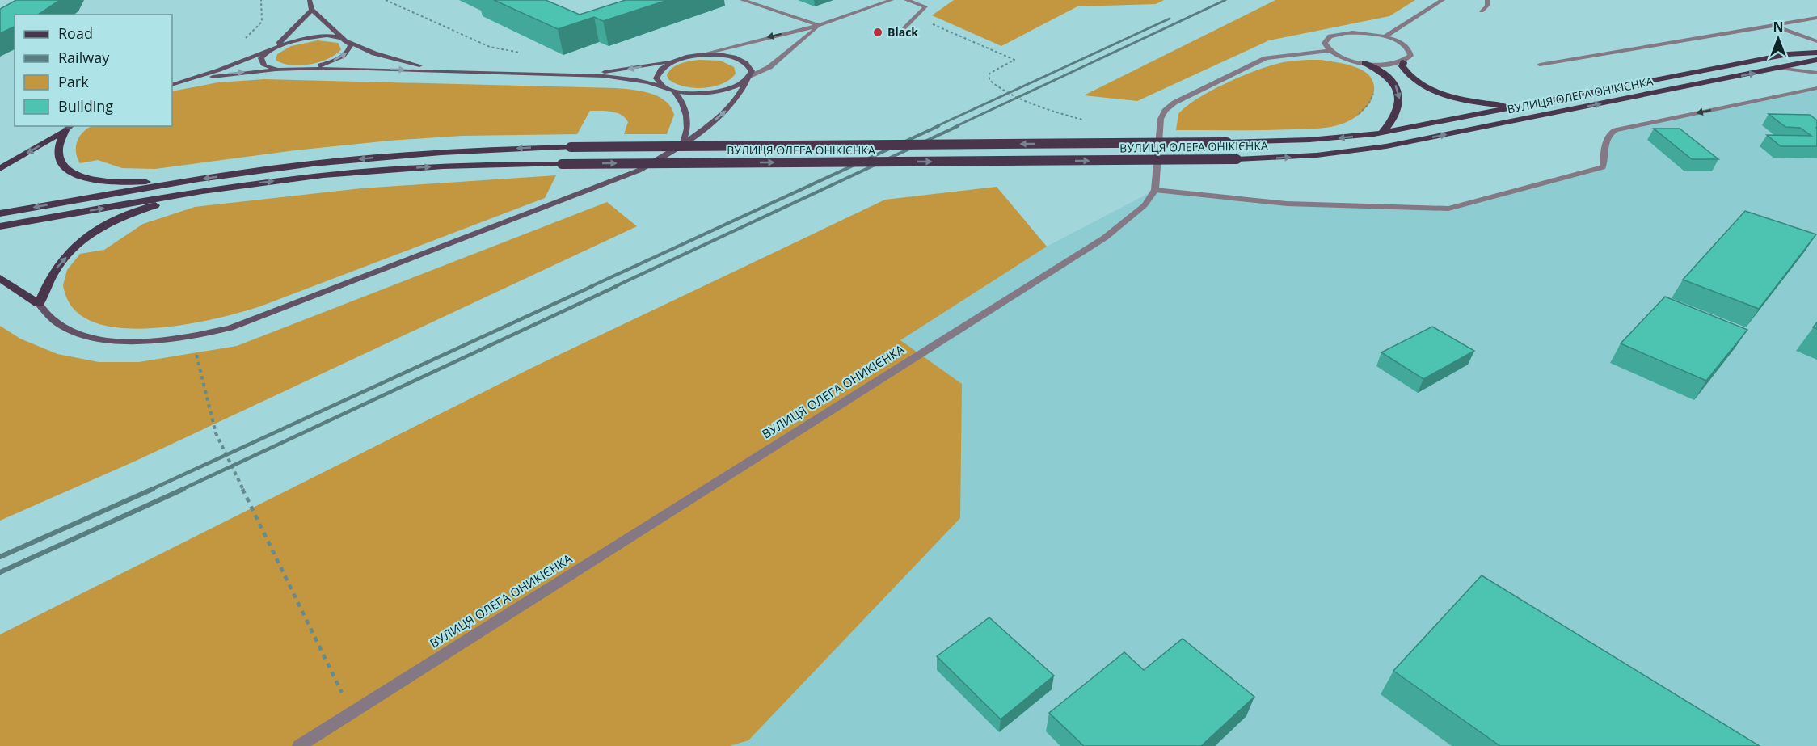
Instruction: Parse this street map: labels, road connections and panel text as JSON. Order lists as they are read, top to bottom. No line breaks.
{"streets":{"main road":["ВУЛИЦЯ ОЛЕГА ОНІКІЄНКА"],"street":["ВУЛИЦЯ ОЛЕГА ОНИКІЄНКА"]},"places":["Black"],"legend":["Road","Railway","Park","Building"],"north":"top"}
